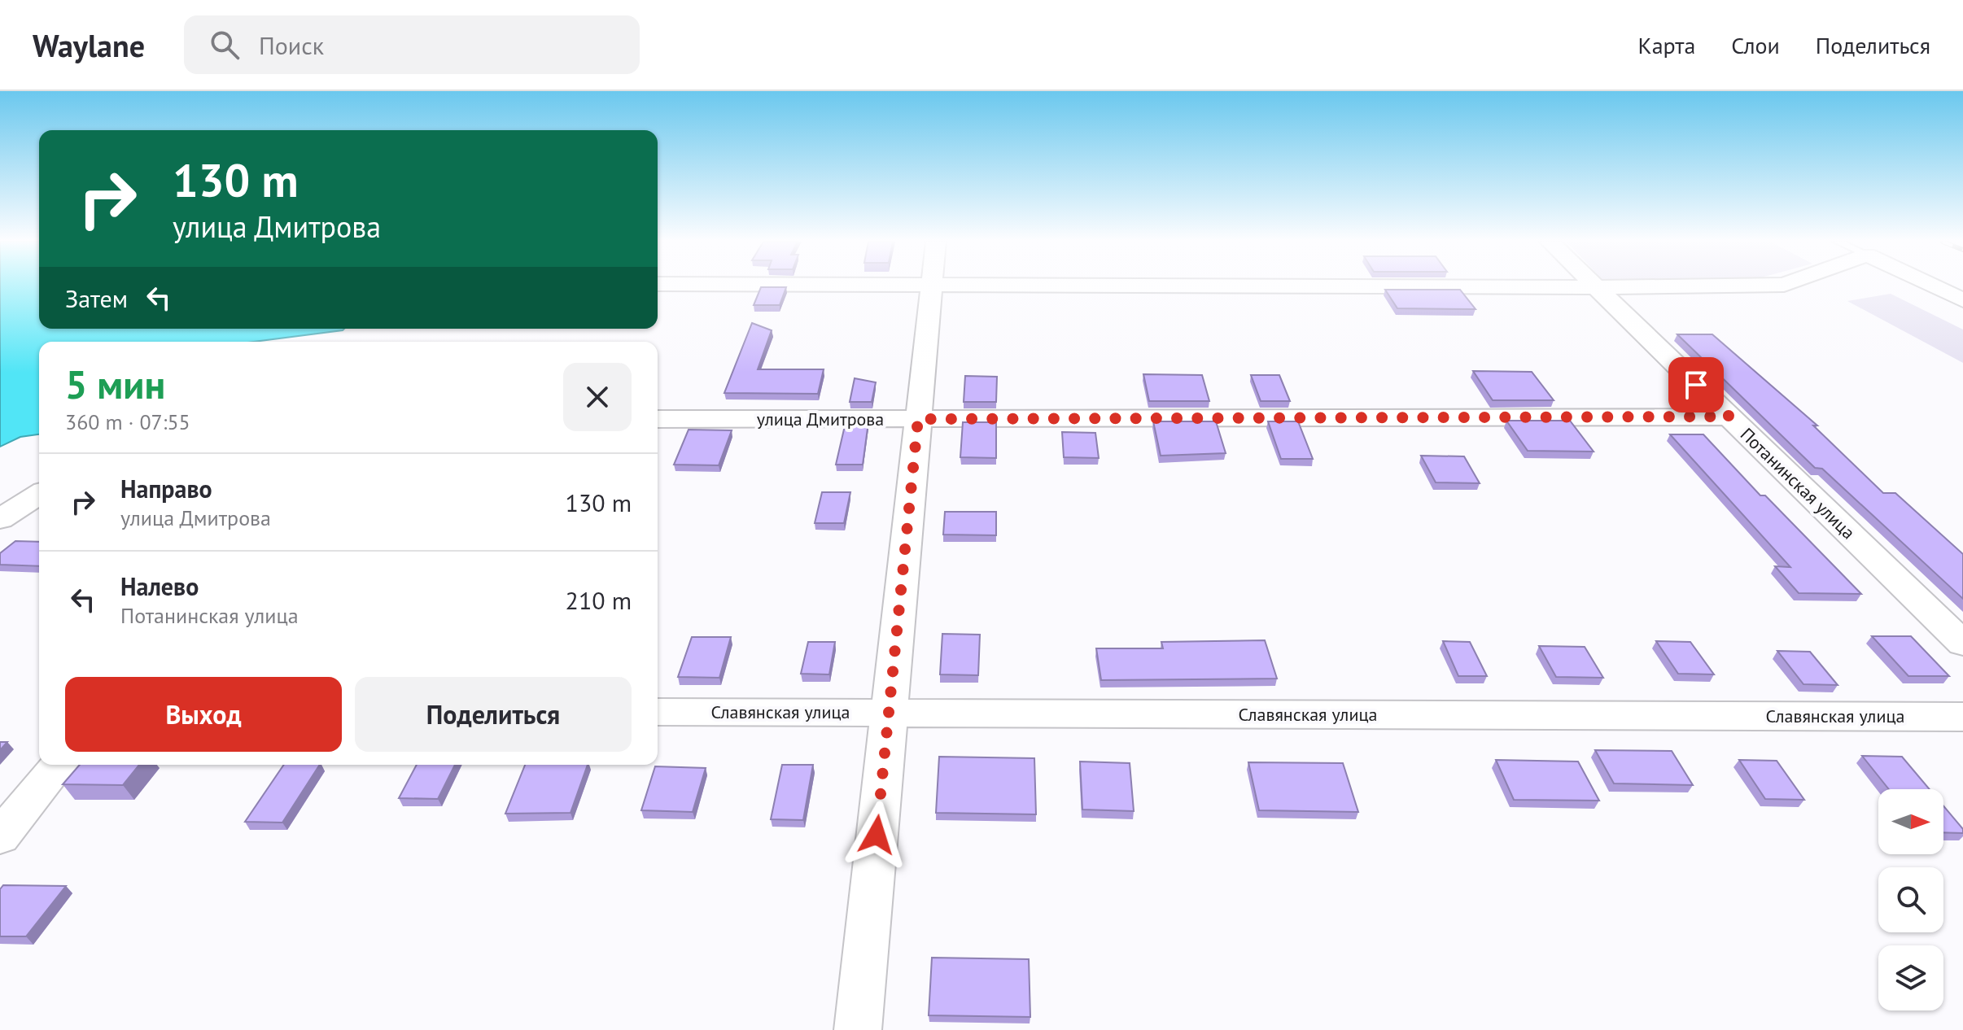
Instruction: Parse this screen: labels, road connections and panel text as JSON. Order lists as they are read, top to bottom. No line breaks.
{"streets":{"street":["улица Дмитрова","Потанинская улица","Славянская улица"]},"crossings":[["улица Дмитрова","Потанинская улица"]],"north":"right","page":{"header":"Waylane","search":"Поиск","nav":["Карта","Слои","Поделиться"],"turn":["130 m","улица Дмитрова"],"then":"Затем","heading":["5 мин","360 m · 07:55"],"list":[{"name":"Направо","note":"улица Дмитрова","value":"130 m"},{"name":"Налево","note":"Потанинская улица","value":"210 m"}],"buttons":["Выход","Поделиться"]}}
